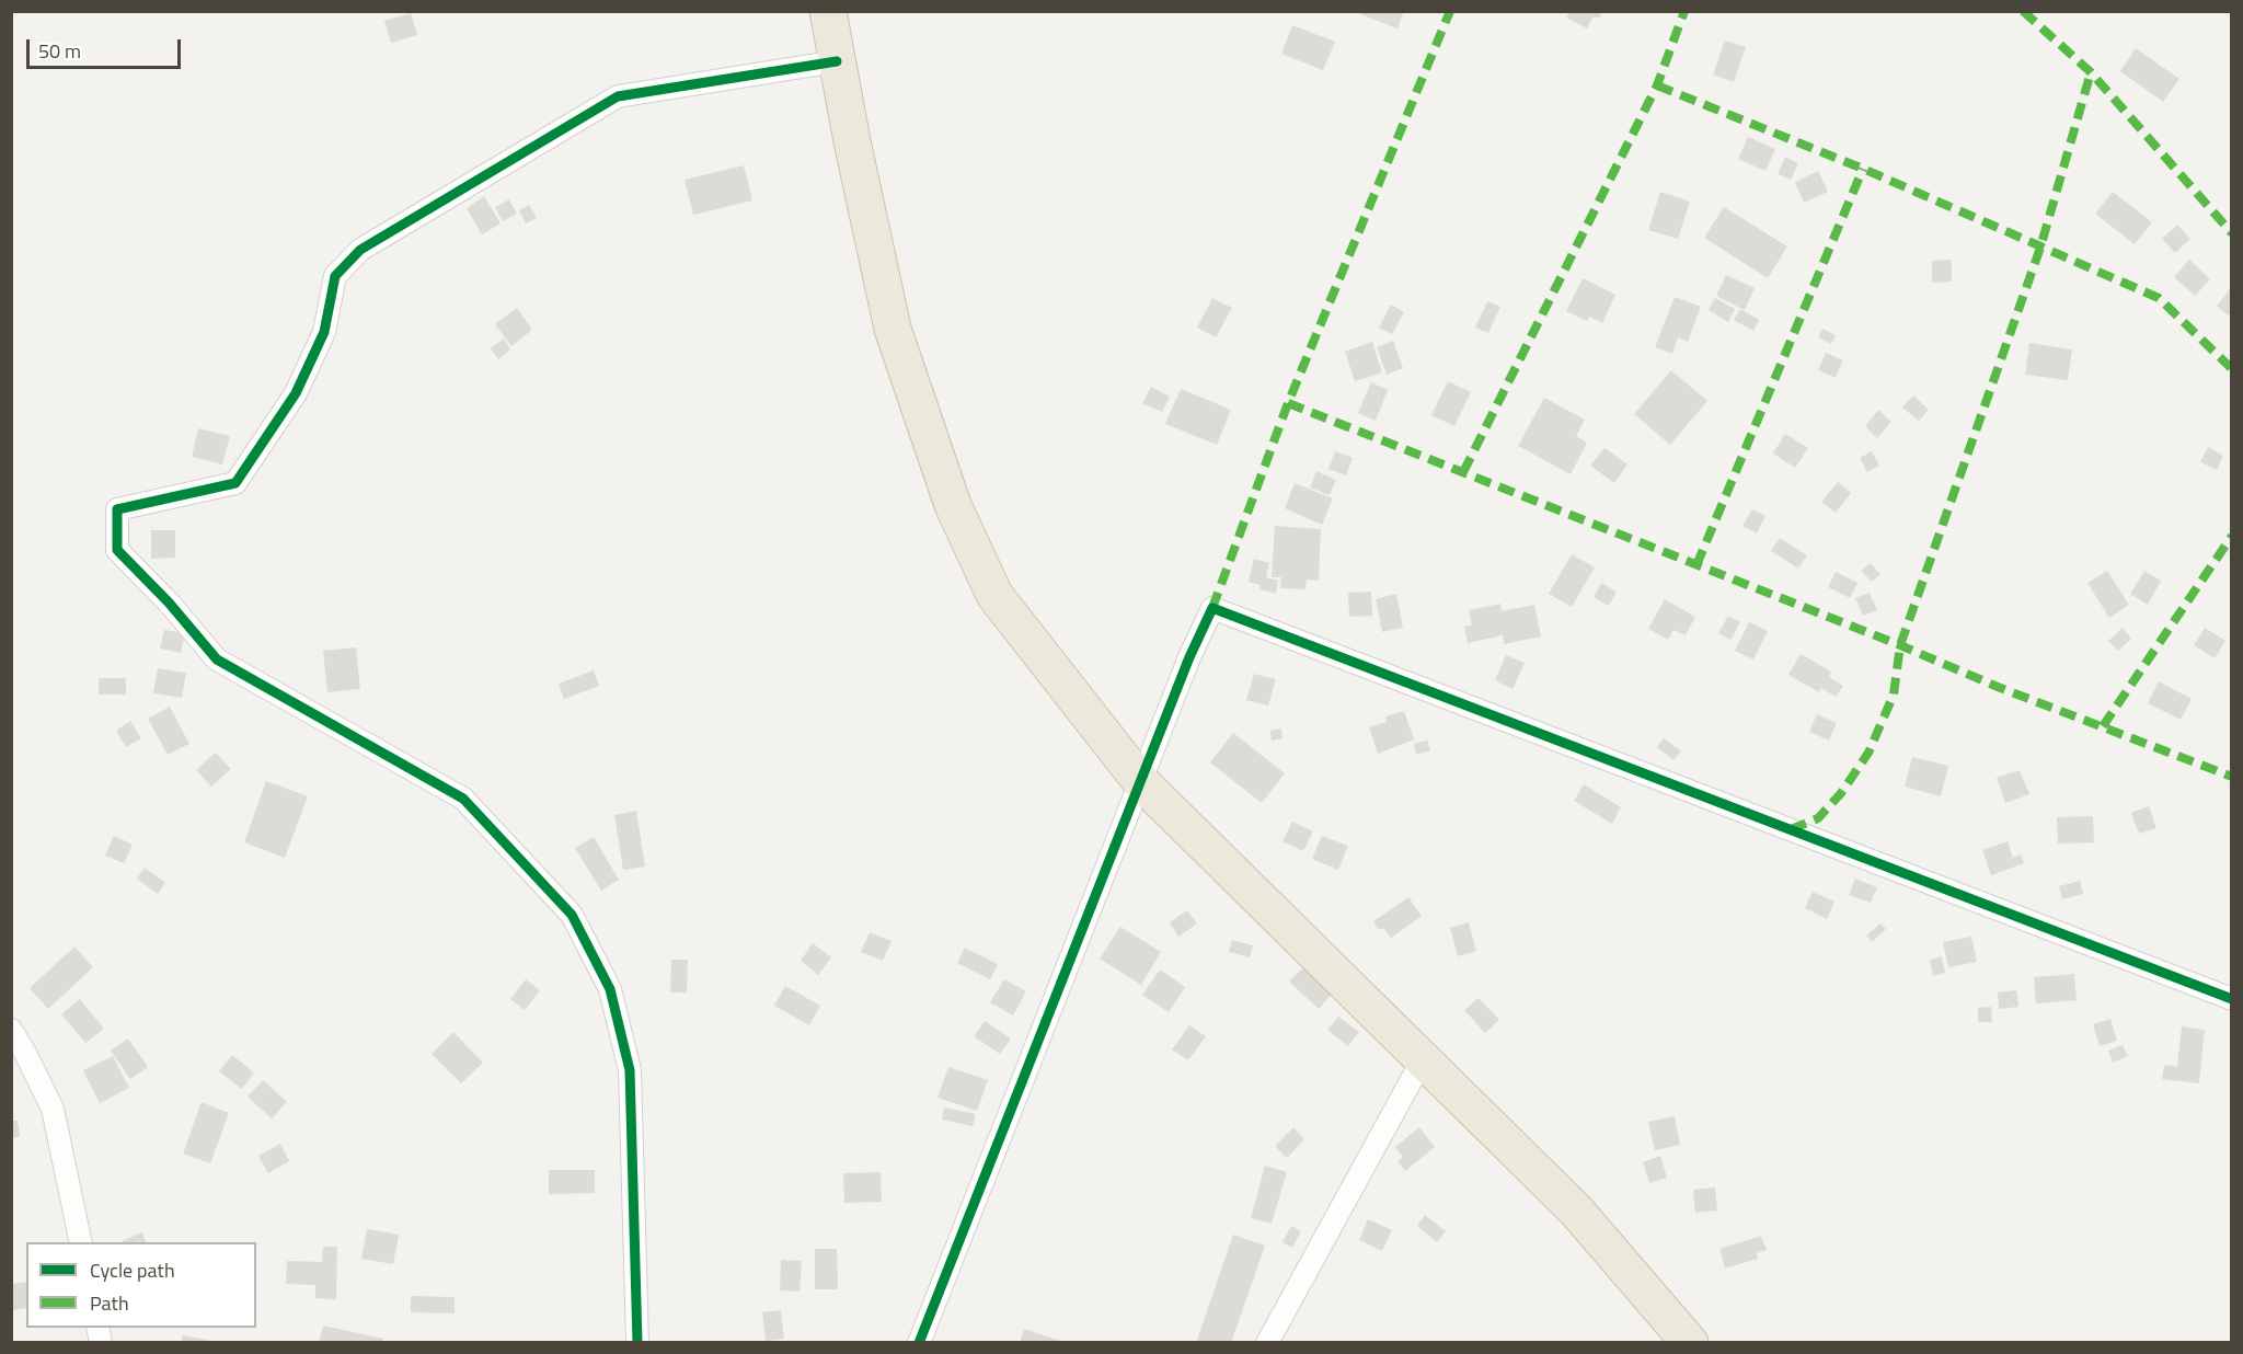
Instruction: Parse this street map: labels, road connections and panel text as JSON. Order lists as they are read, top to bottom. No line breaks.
{"legend":["Cycle path","Path"],"scale_bar":"50 m"}
